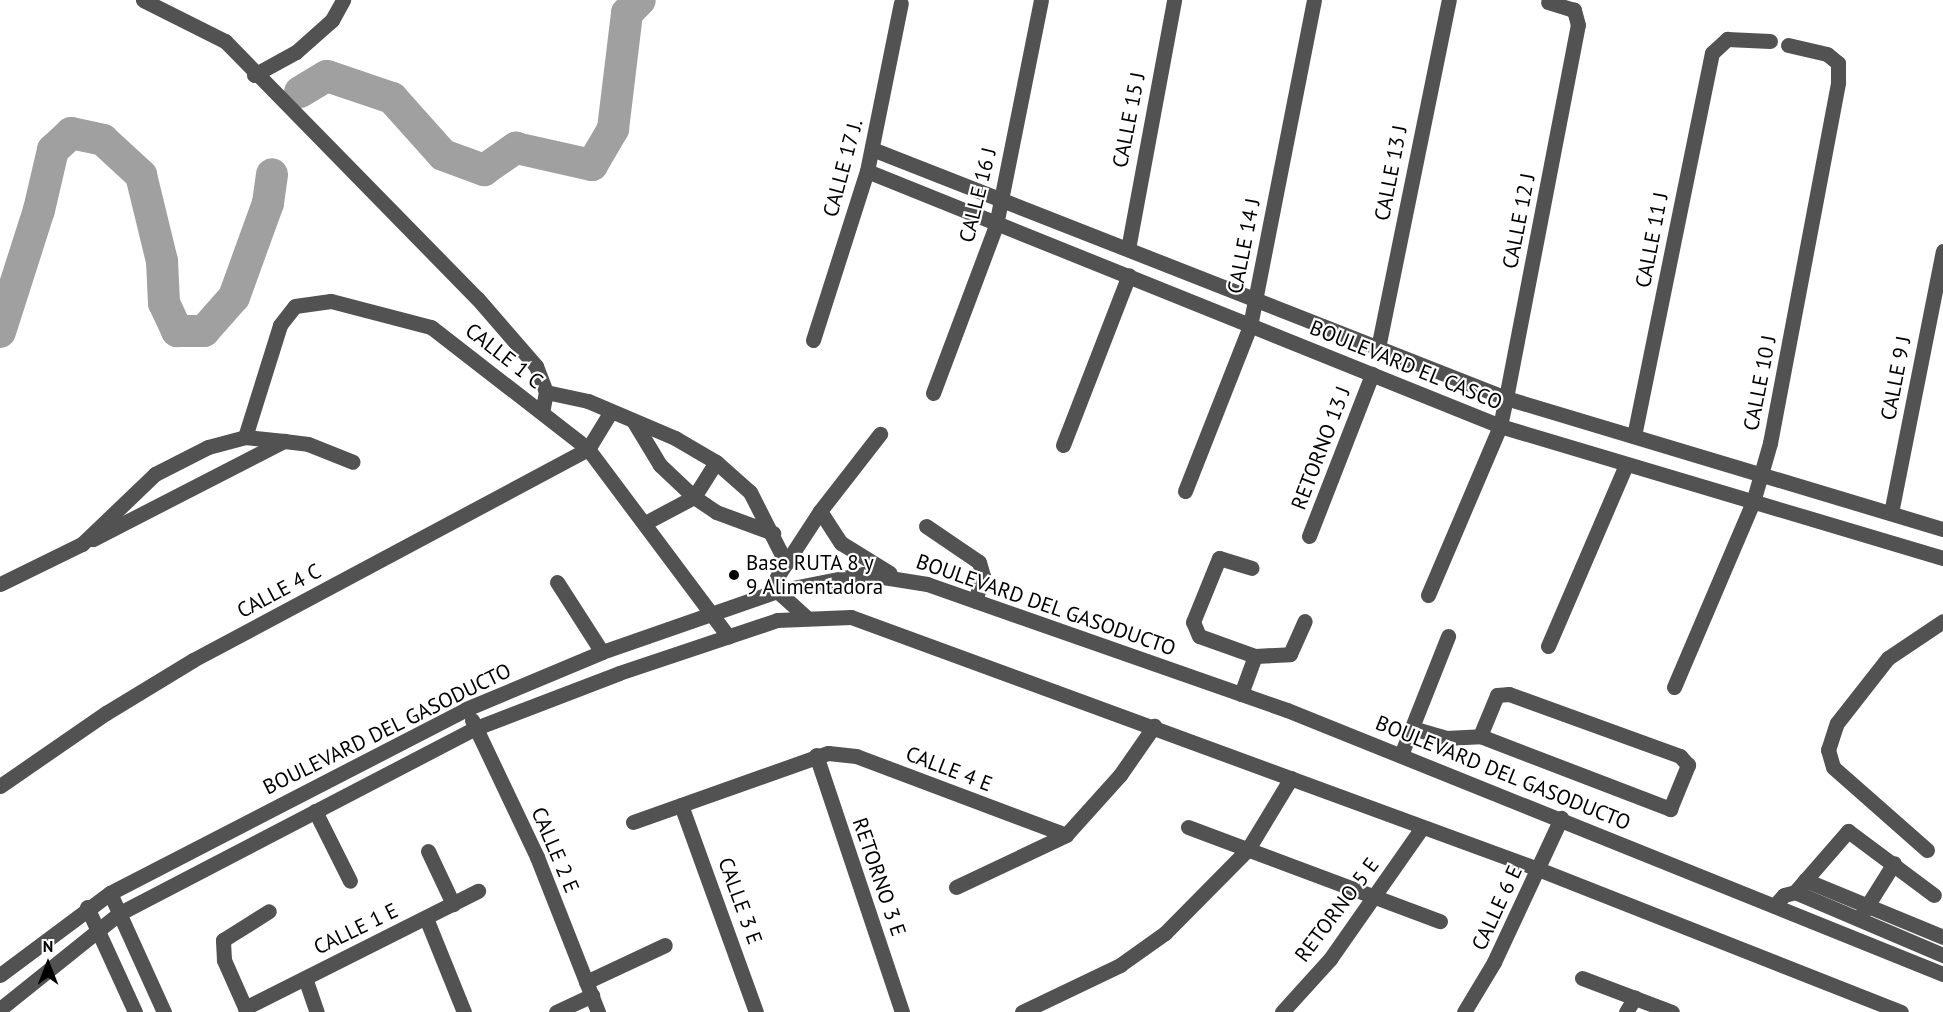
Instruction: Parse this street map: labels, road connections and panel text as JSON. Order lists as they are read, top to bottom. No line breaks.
{"streets":{"street":["CALLE 15 J","CALLE 17 J.","CALLE 13 J","CALLE 16 J","CALLE 12 J","CALLE 11 J","CALLE 14 J","CALLE 1 C","BOULEVARD EL CASCO","CALLE 9 J","CALLE 10 J","RETORNO 13 J","CALLE 4 C","BOULEVARD DEL GASODUCTO","CALLE 4 E","CALLE 2 E","RETORNO 3 E","CALLE 3 E","CALLE 6 E","RETORNO 5 E","CALLE 1 E"]},"crossings":[["CALLE 15 J","BOULEVARD EL CASCO"],["CALLE 17 J.","BOULEVARD EL CASCO"],["CALLE 13 J","BOULEVARD EL CASCO"],["CALLE 16 J","BOULEVARD EL CASCO"],["CALLE 12 J","BOULEVARD EL CASCO"],["CALLE 11 J","BOULEVARD EL CASCO"],["CALLE 14 J","BOULEVARD EL CASCO"],["CALLE 1 C","CALLE 4 C"],["CALLE 1 C","BOULEVARD DEL GASODUCTO"],["BOULEVARD EL CASCO","CALLE 9 J"],["BOULEVARD EL CASCO","CALLE 10 J"],["BOULEVARD EL CASCO","RETORNO 13 J"],["BOULEVARD DEL GASODUCTO","CALLE 2 E"],["BOULEVARD DEL GASODUCTO","CALLE 6 E"],["BOULEVARD DEL GASODUCTO","RETORNO 5 E"],["CALLE 4 E","RETORNO 3 E"]],"places":["Base RUTA 8 y 9 Alimentadora"],"north":"top"}
